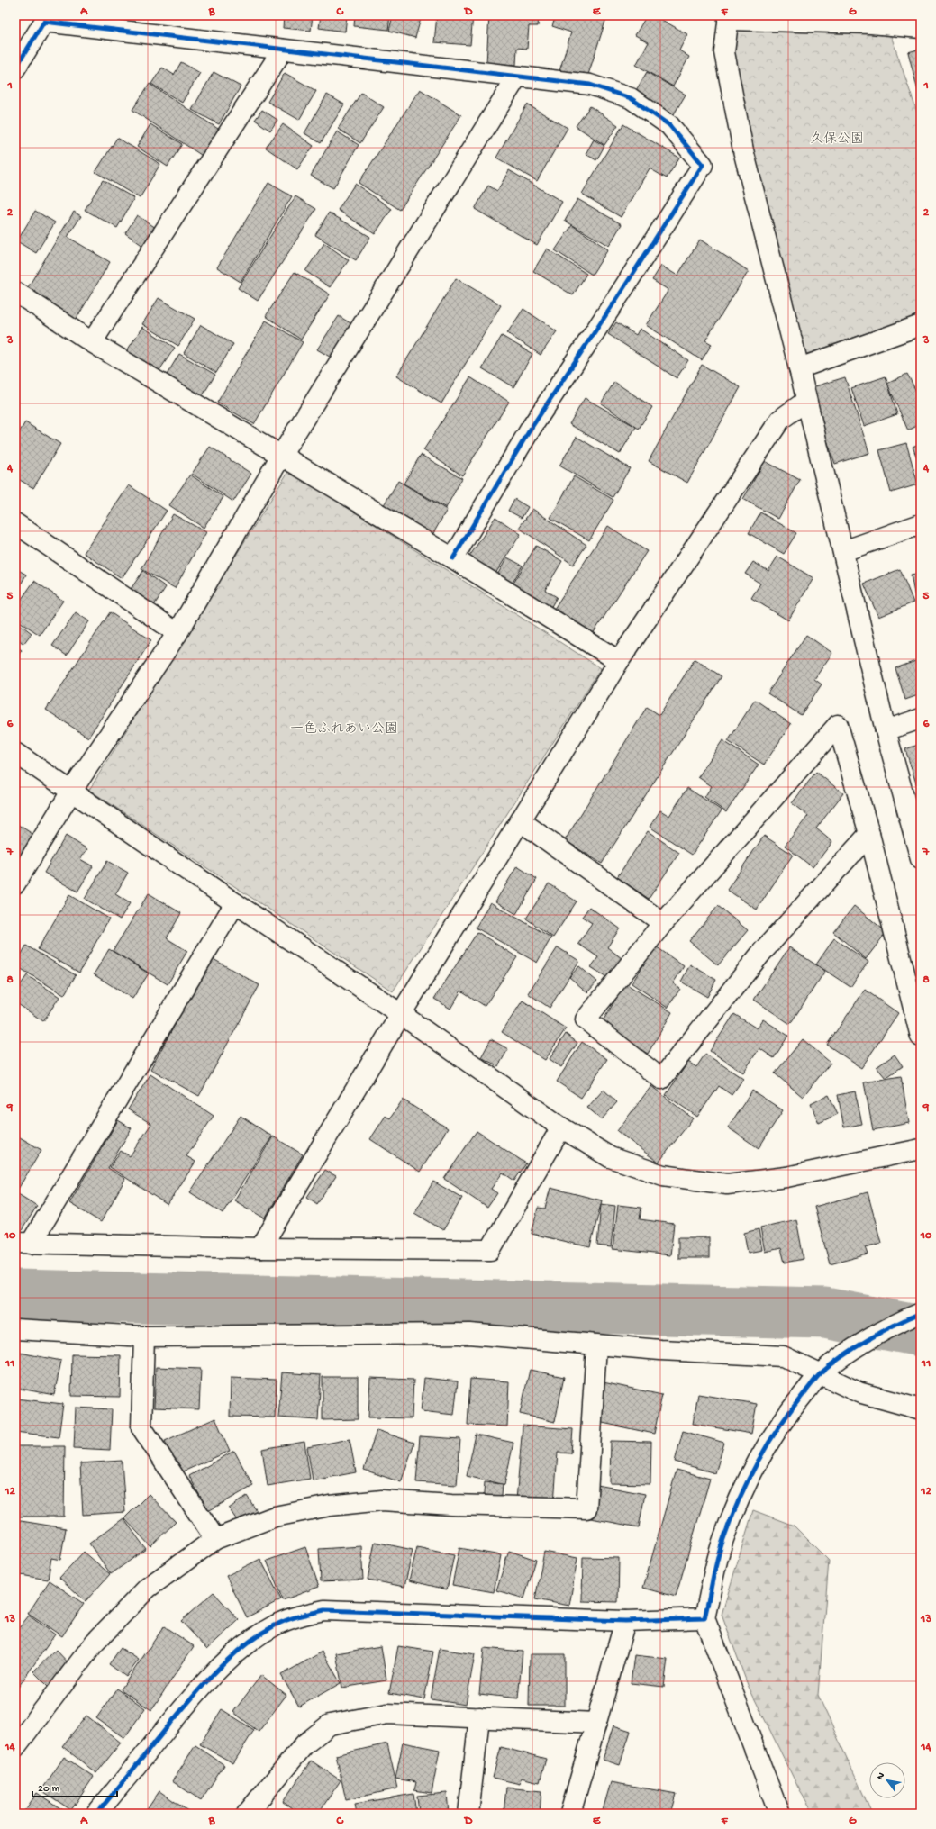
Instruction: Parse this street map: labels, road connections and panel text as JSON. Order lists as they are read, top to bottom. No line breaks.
{"parks":["久保公園","一色ふれあい公園"],"scale_bar":"20 m","north":"top left","grid":{"columns":["A","B","C","D","E","F","G"],"rows":["1","2","3","4","5","6","7","8","9","10","11","12","13","14"]}}
